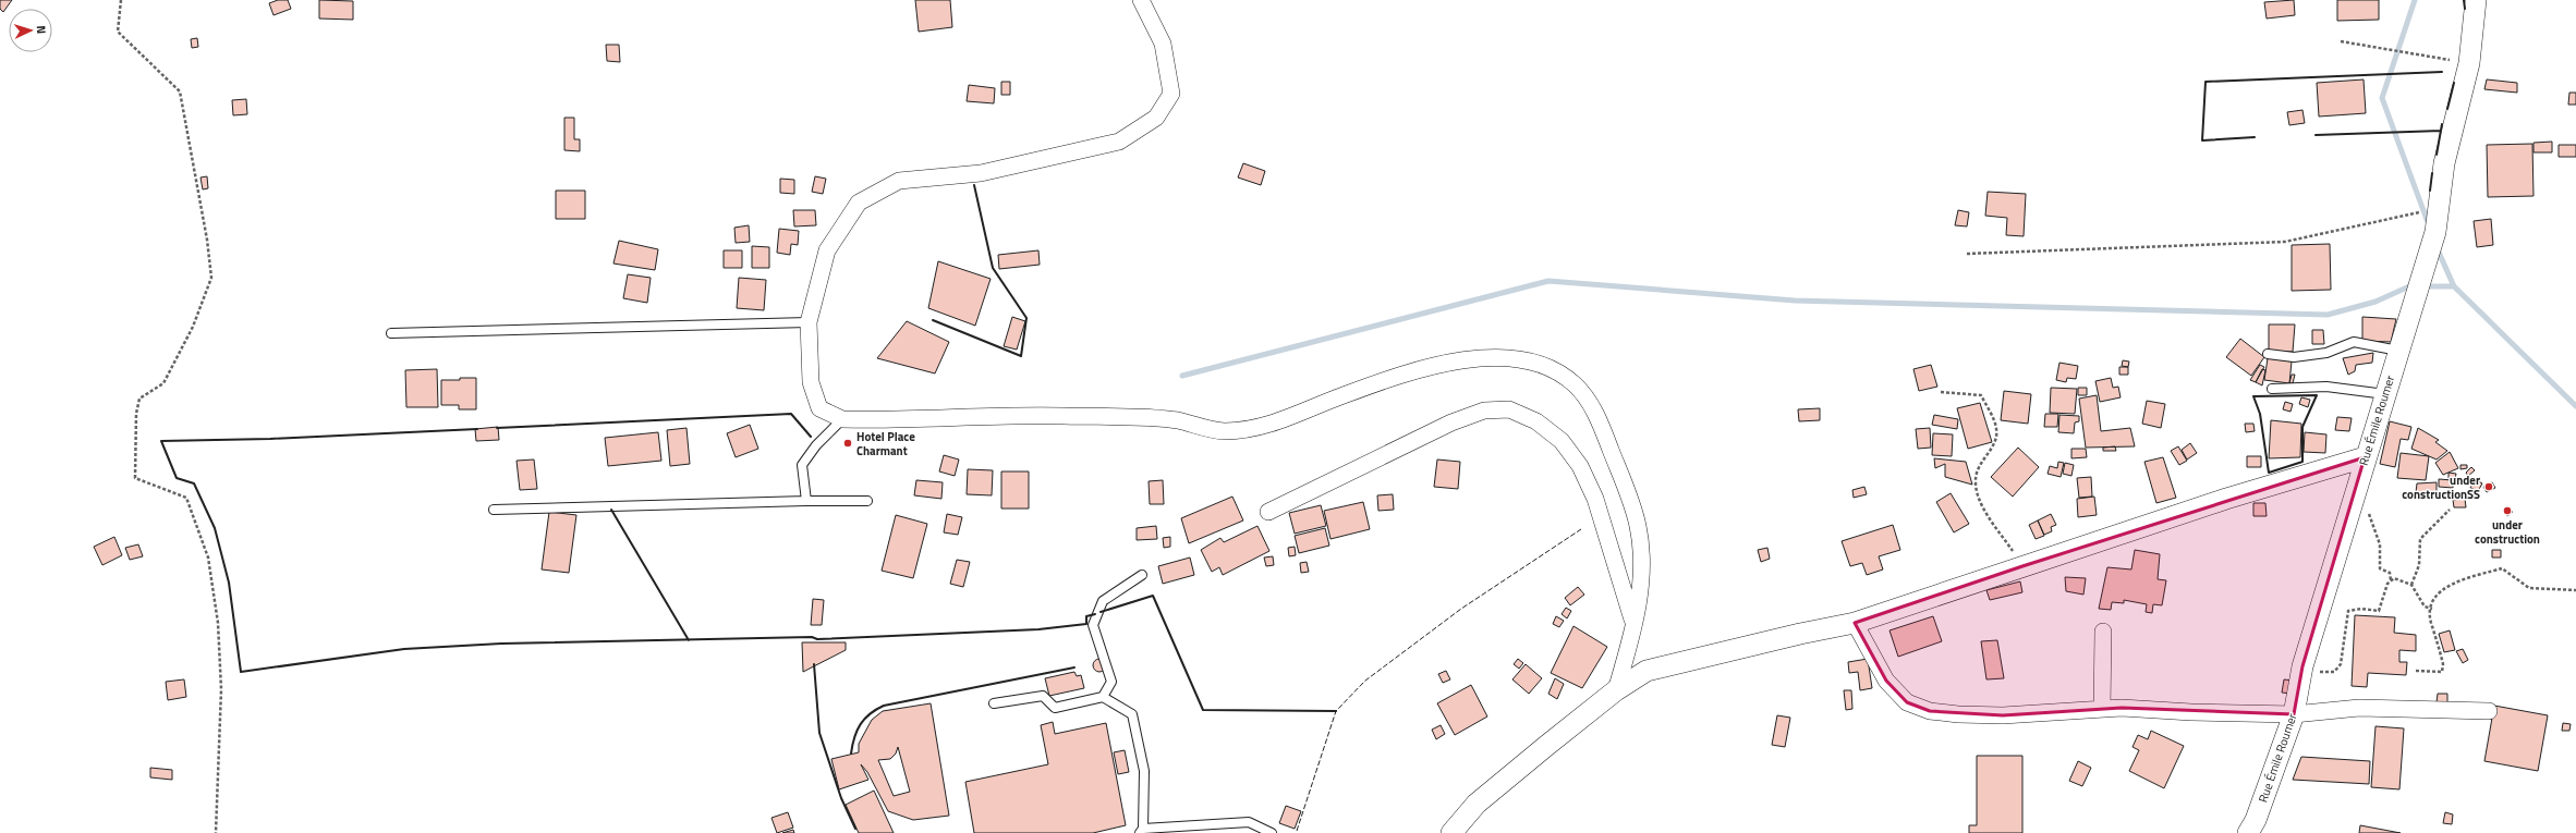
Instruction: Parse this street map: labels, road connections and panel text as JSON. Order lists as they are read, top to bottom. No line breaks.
{"streets":{"street":["Rue Émile Roumer"]},"places":["Hotel Place Charmant","under constructionSS","under construction"],"north":"right"}
